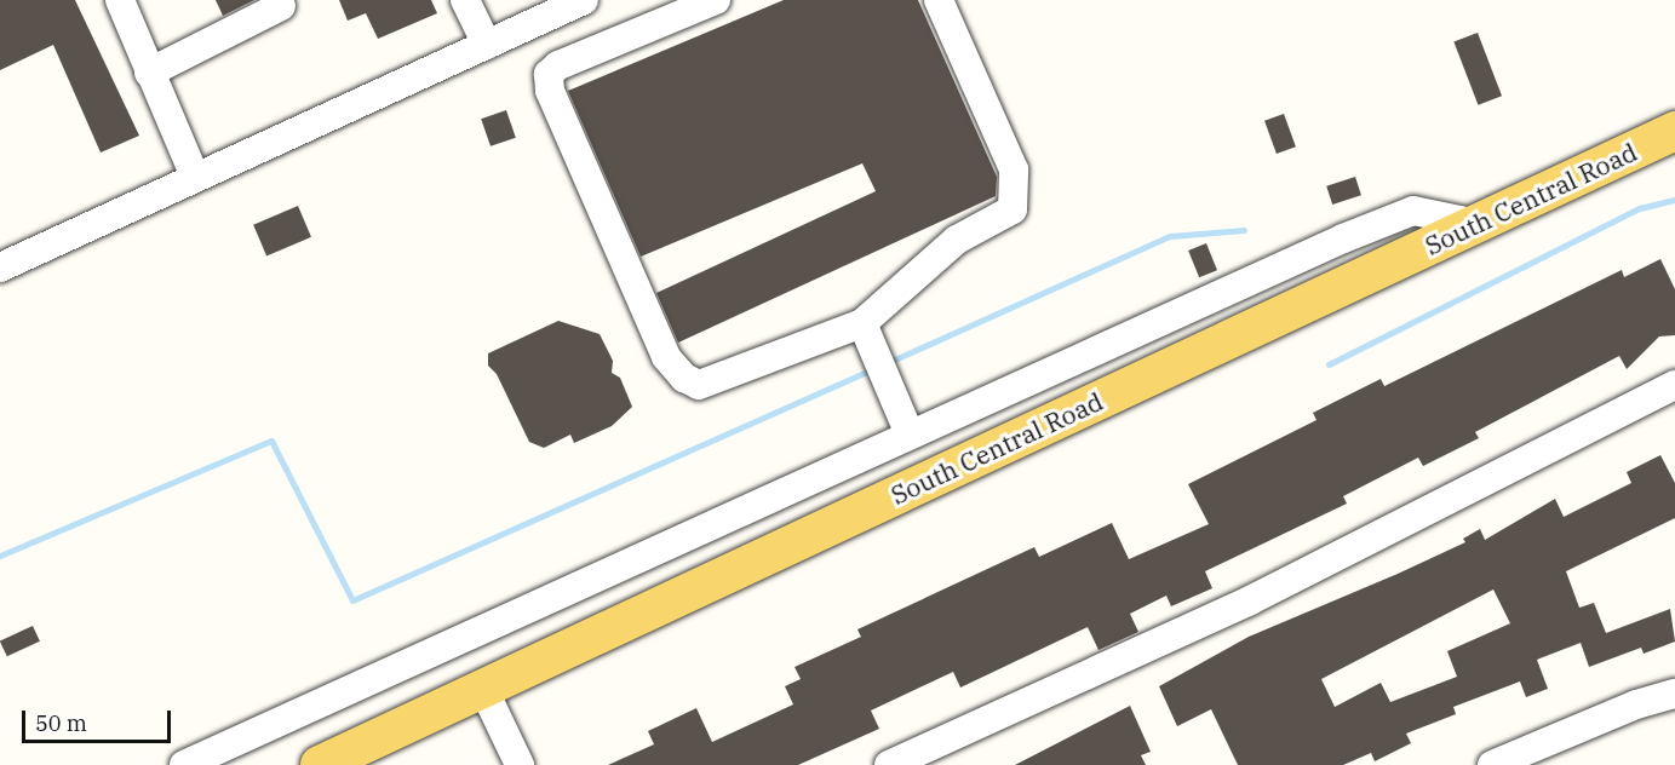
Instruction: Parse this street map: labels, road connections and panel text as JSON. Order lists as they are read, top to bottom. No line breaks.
{"streets":{"main road":["South Central Road"]},"scale_bar":"50 m"}
